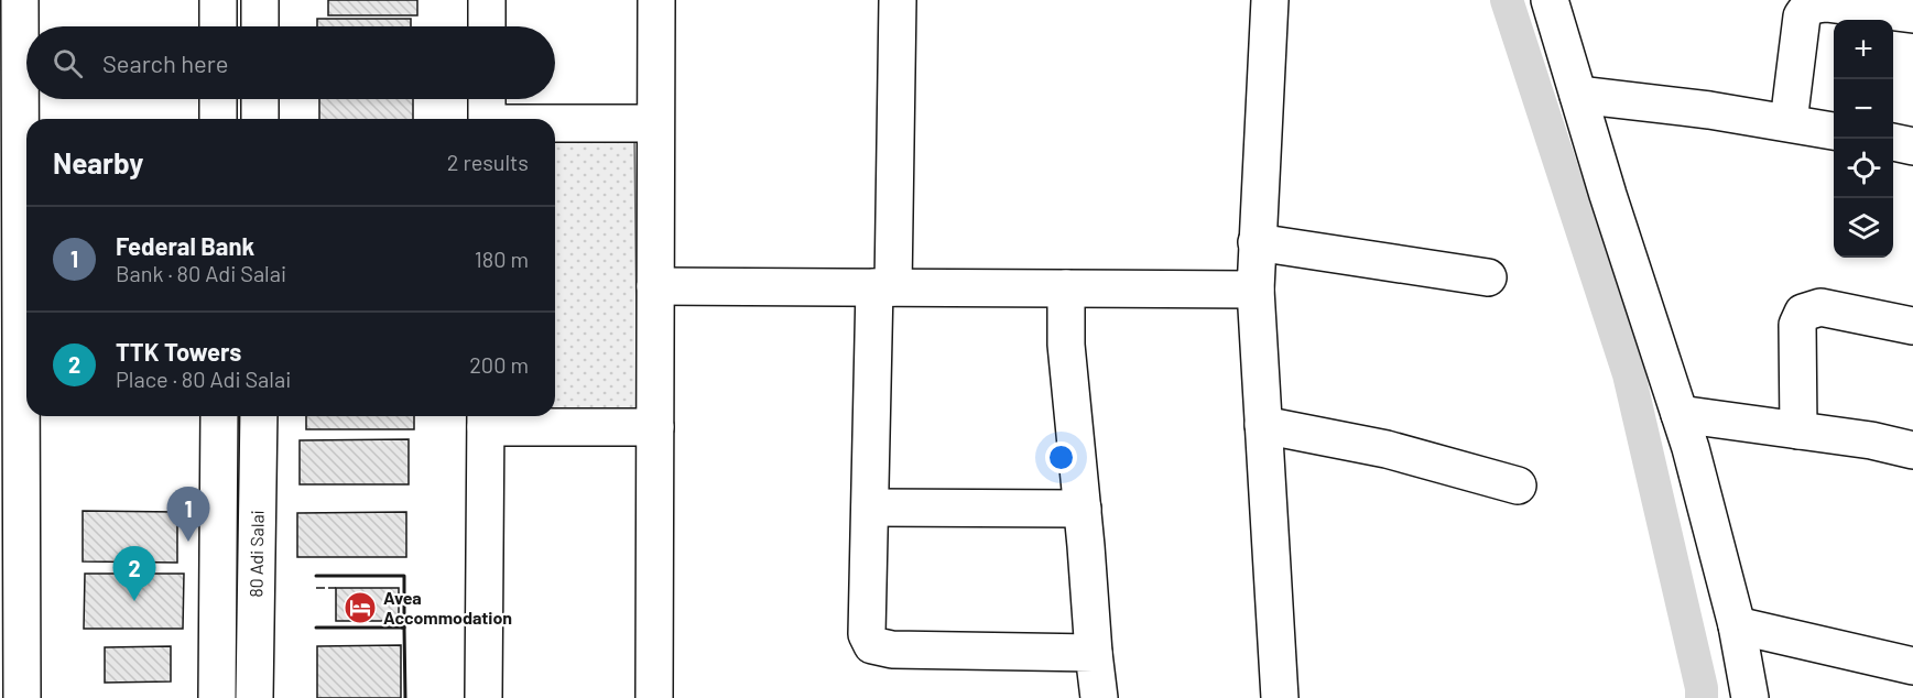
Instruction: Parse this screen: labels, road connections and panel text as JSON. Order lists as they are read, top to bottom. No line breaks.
{"streets":{"street":["80 Adi Salai"]},"places":{"hotel":["Avea Accommodation"]},"page":{"map_buttons":["+","−"],"search":"Search here","heading":["Nearby","2 results"],"list":[{"mark":"1","name":"Federal Bank","note":"Bank · 80 Adi Salai","value":"180 m"},{"mark":"2","name":"TTK Towers","note":"Place · 80 Adi Salai","value":"200 m"}],"pins":["1","2"]}}
